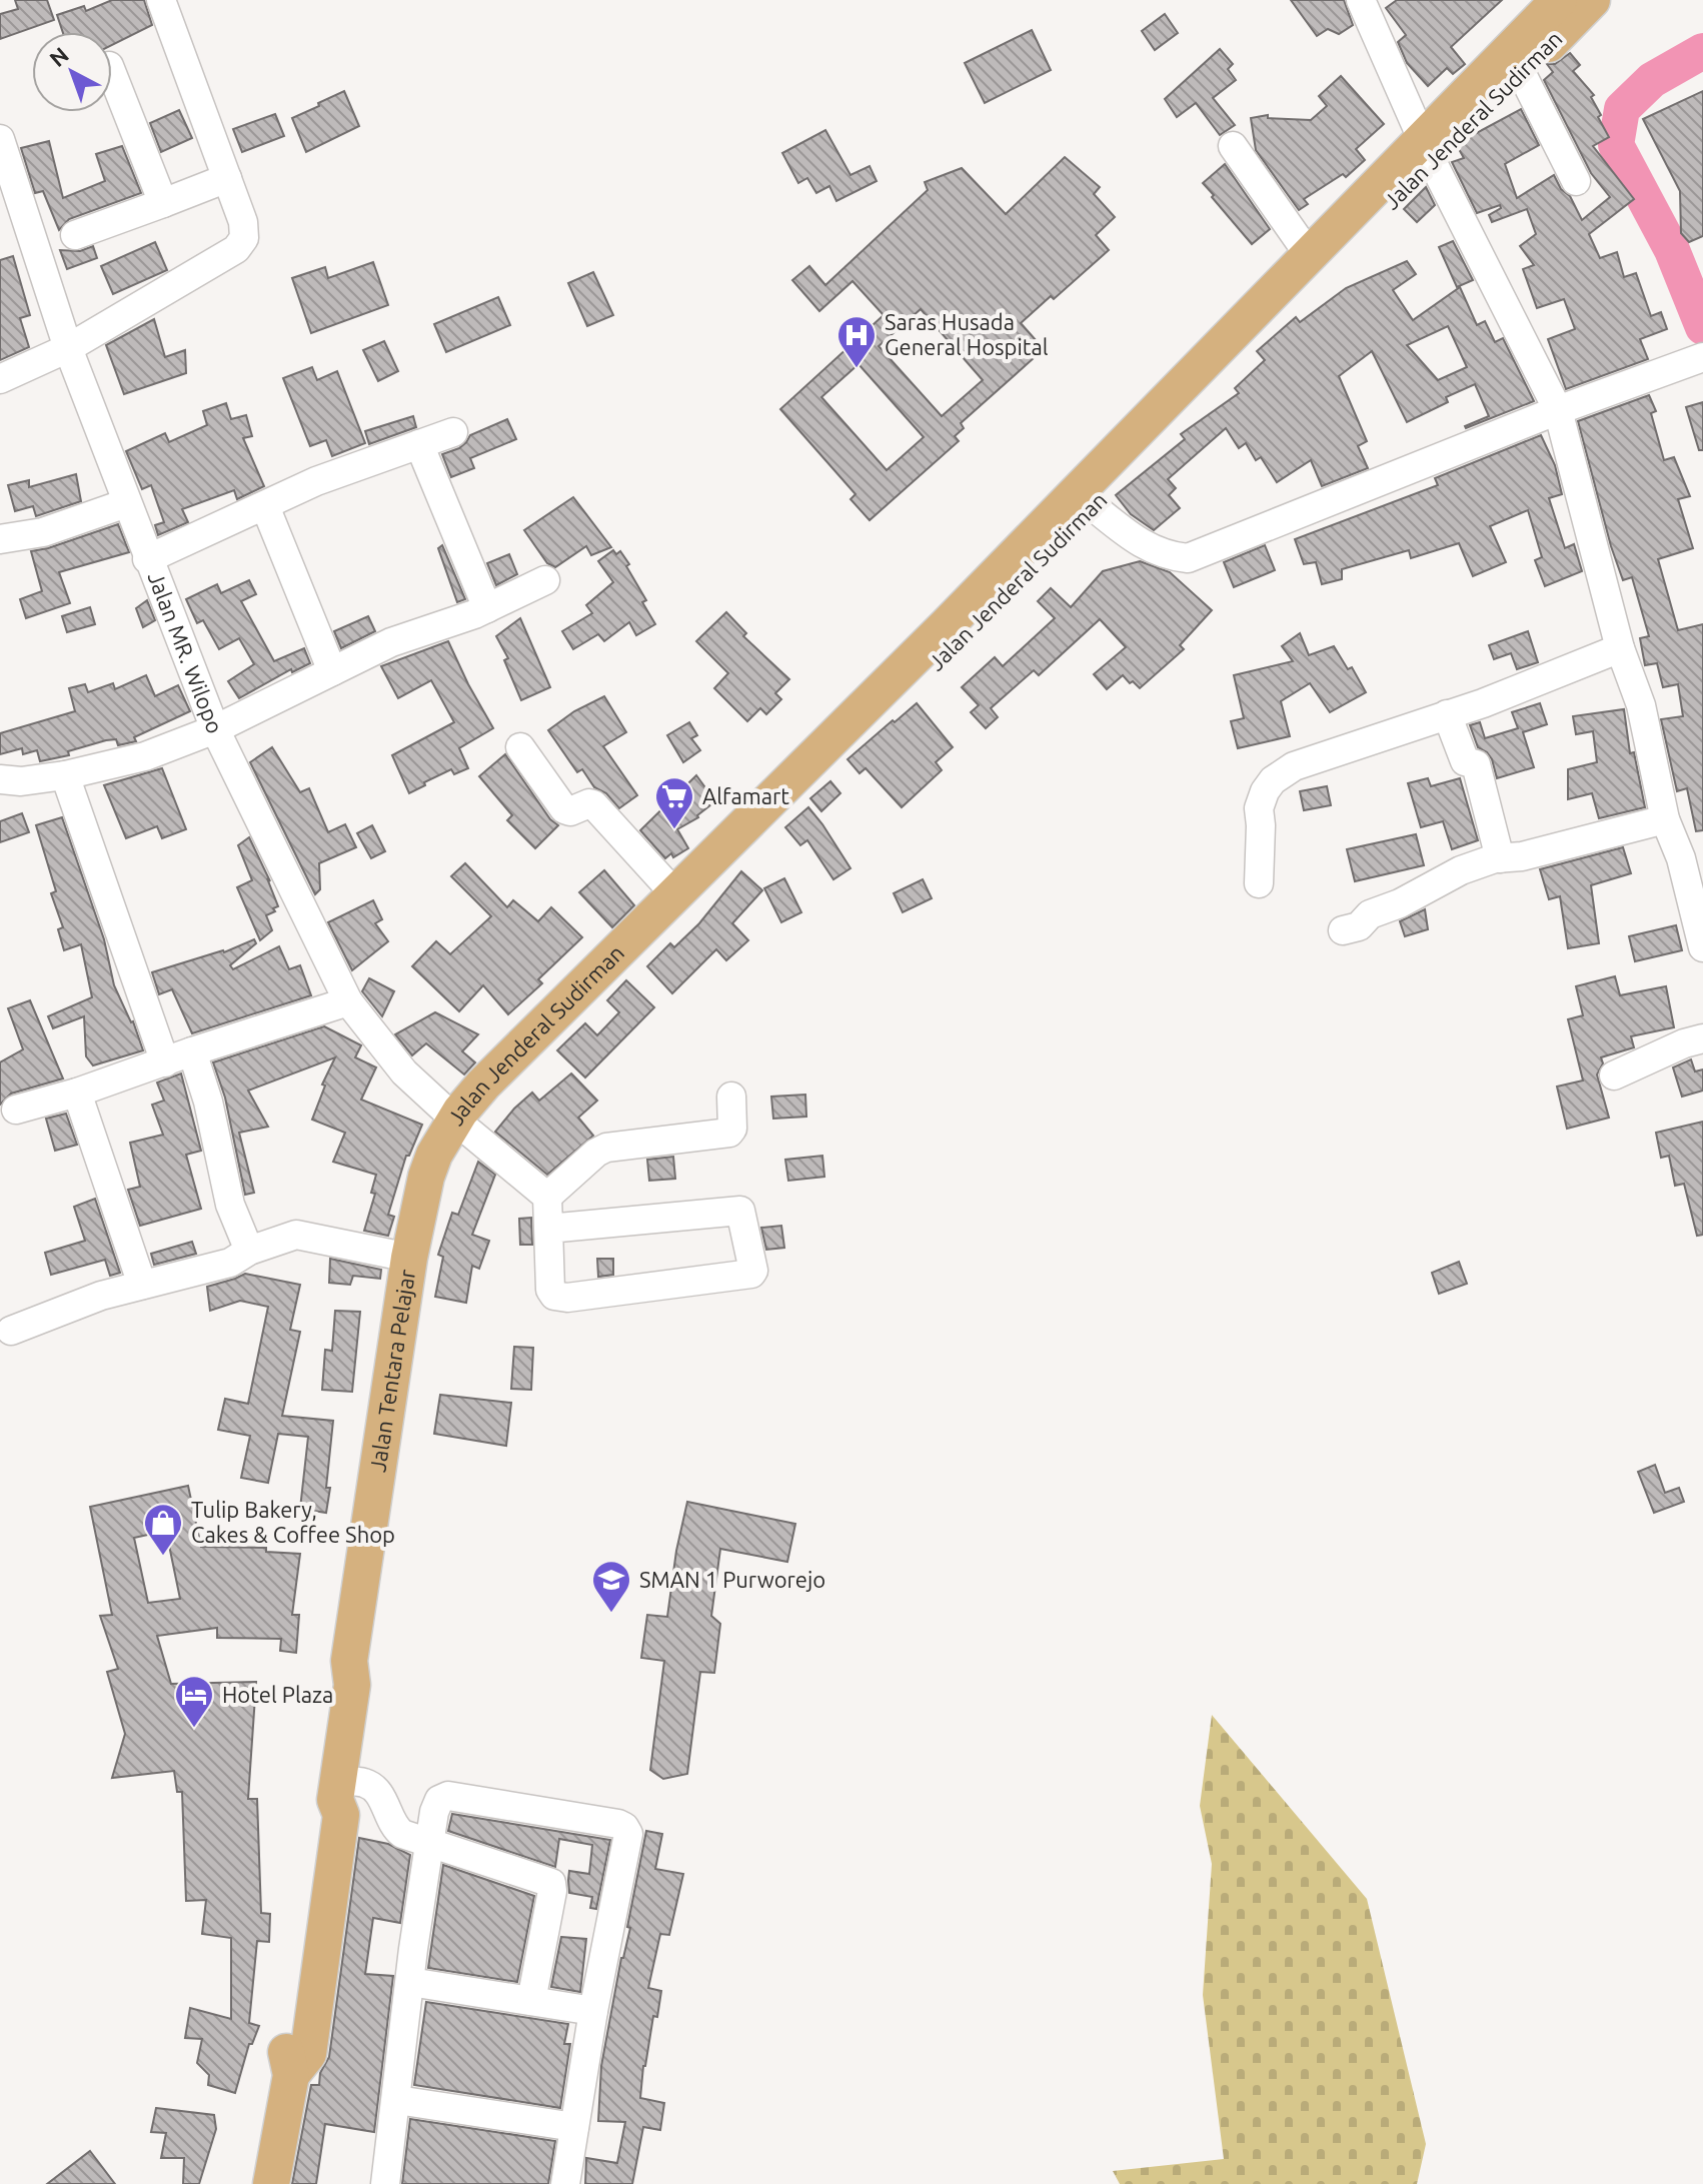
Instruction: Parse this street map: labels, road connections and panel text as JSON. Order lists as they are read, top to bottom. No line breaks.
{"streets":{"main road":["Jalan Jenderal Sudirman","Jalan Tentara Pelajar"],"street":["Jalan MR. Wilopo"]},"crossings":[["Jalan Jenderal Sudirman","Jalan MR. Wilopo"],["Jalan Jenderal Sudirman","Jalan Tentara Pelajar"]],"places":{"hospital":["Saras Husada General Hospital"],"supermarket":["Alfamart"],"shop":["Tulip Bakery, Cakes & Coffee Shop"],"school or university":["SMAN 1 Purworejo"],"hotel":["Hotel Plaza"]},"north":"top left"}
